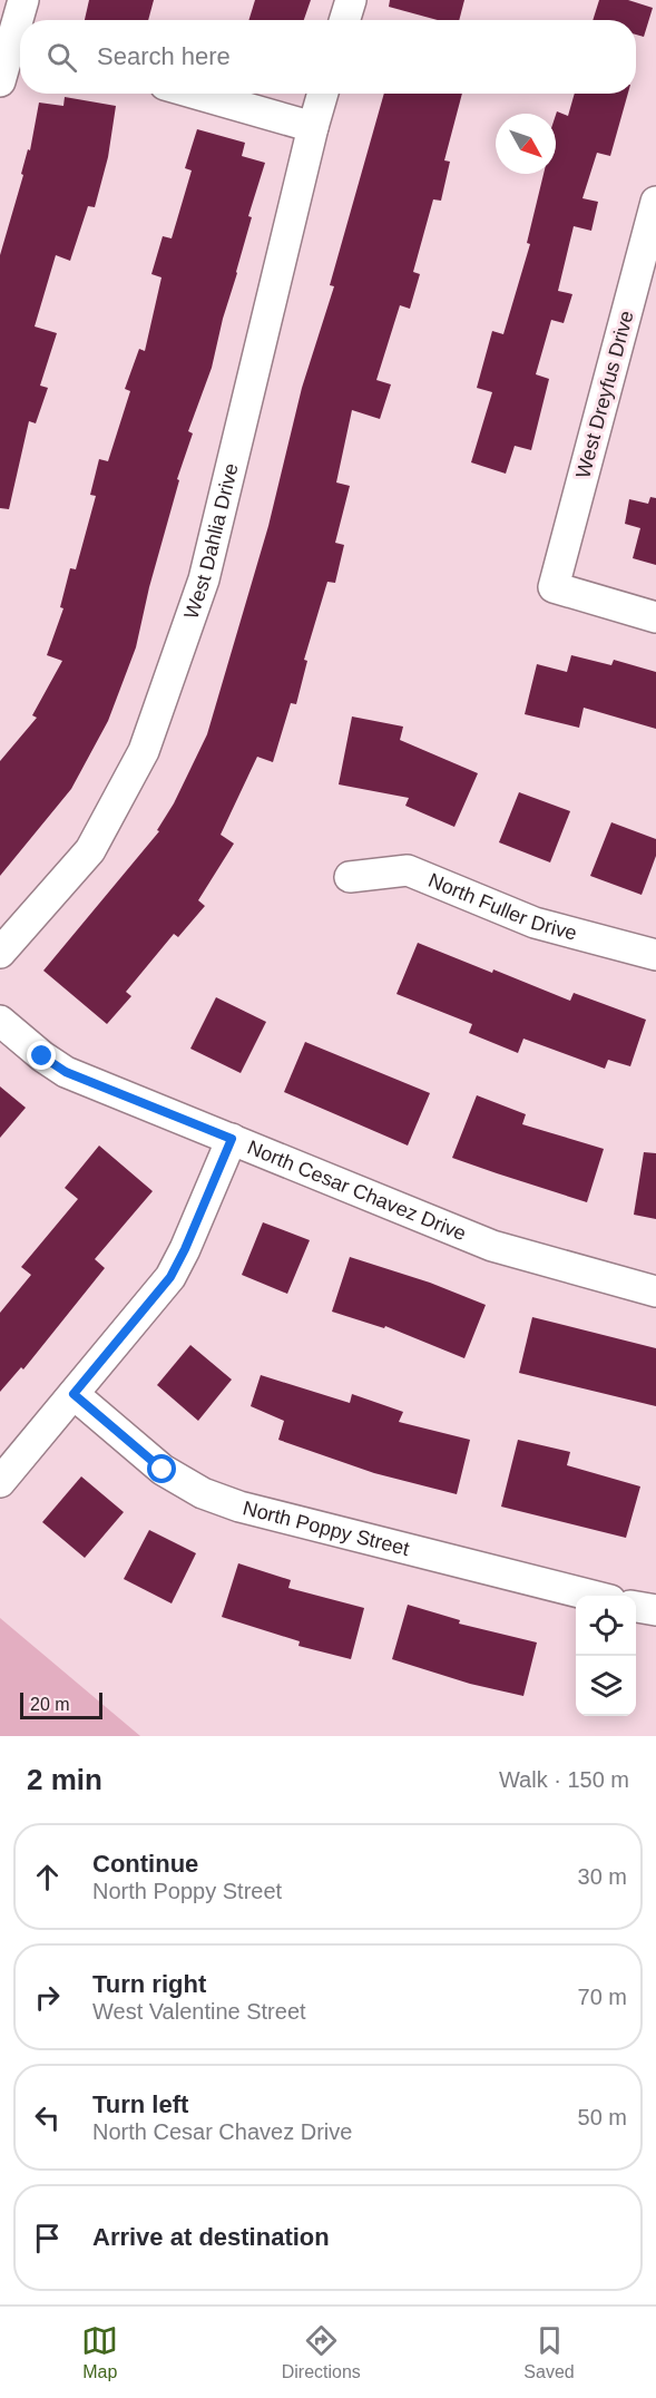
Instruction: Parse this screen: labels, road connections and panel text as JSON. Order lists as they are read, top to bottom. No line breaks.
{"streets":{"street":["West Dreyfus Drive","West Dahlia Drive","North Fuller Drive","North Cesar Chavez Drive","North Poppy Street"]},"scale_bar":"20 m","north":"bottom right","page":{"search":"Search here","scale":"20 m","heading":["2 min","Walk · 150 m"],"list":[["Continue","North Poppy Street","30 m"],["Turn right","West Valentine Street","70 m"],["Turn left","North Cesar Chavez Drive","50 m"],"Arrive at destination"],"nav":["Map","Directions","Saved"]}}
